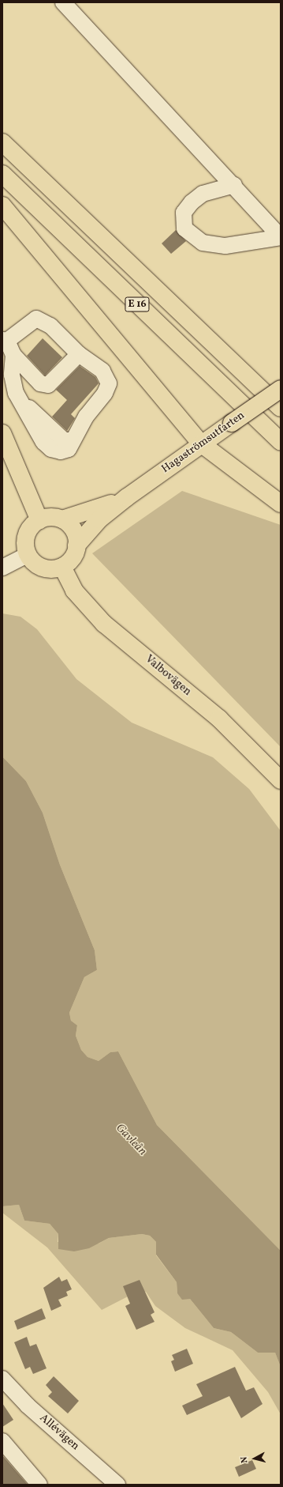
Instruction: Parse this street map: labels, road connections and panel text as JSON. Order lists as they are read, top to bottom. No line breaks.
{"streets":{"main road":["E 16","Hagaströmsutfarten","Valbovägen"],"street":["Allévägen"]},"crossings":[["Hagaströmsutfarten","Valbovägen"]],"water":["Gavleån"],"north":"left"}
